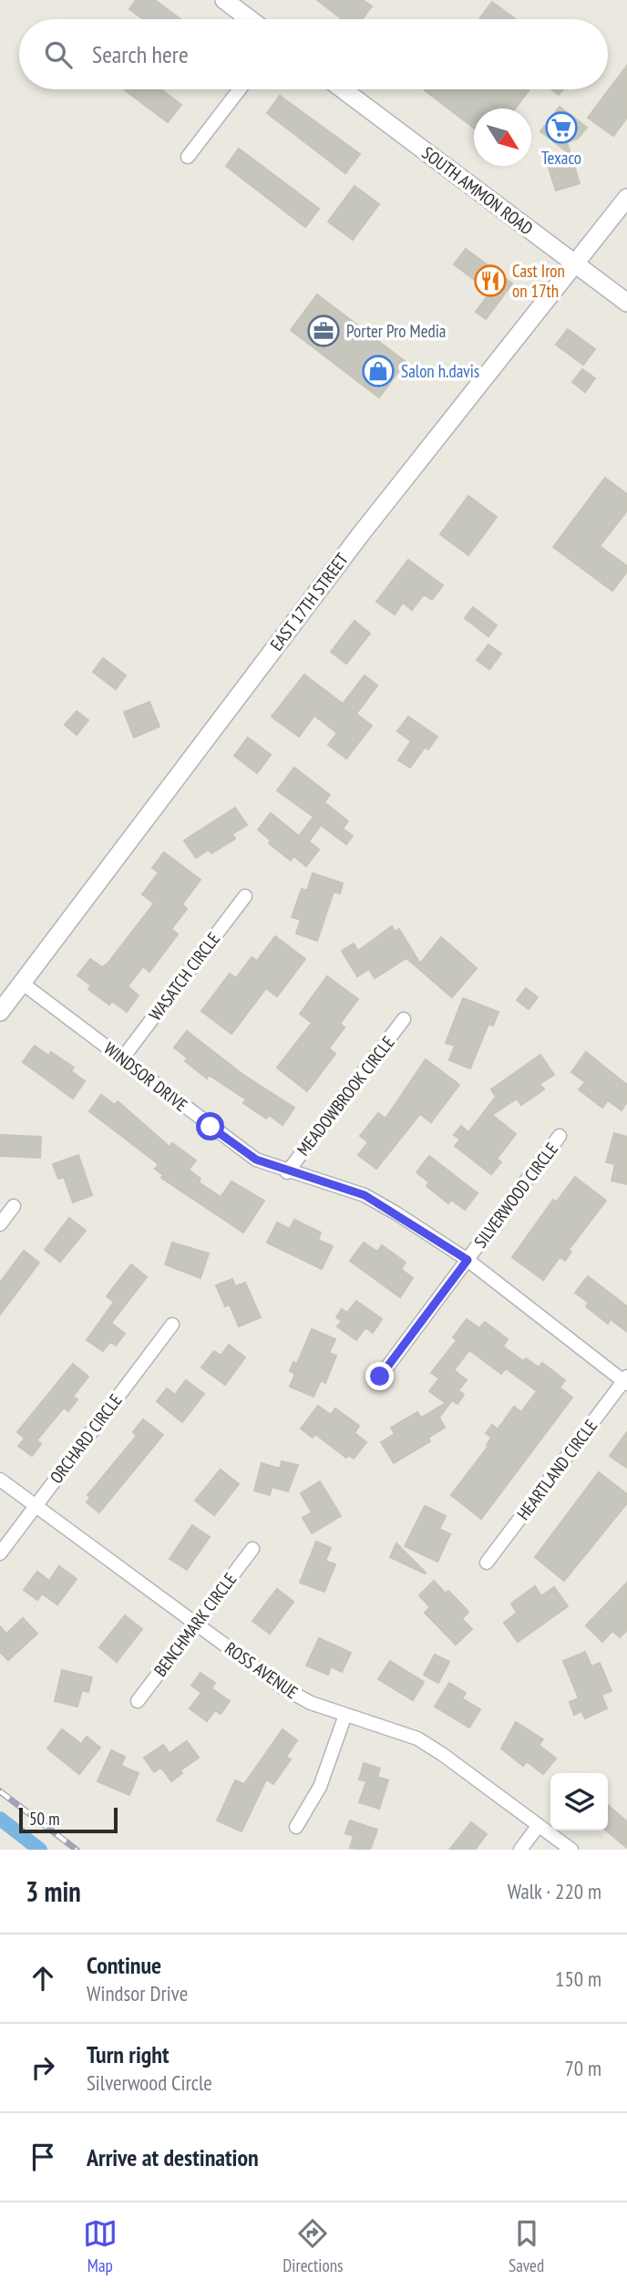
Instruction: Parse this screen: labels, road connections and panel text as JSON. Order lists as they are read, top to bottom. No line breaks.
{"streets":{"main road":["SOUTH AMMON ROAD","EAST 17TH STREET"],"street":["WASATCH CIRCLE","WINDSOR DRIVE","MEADOWBROOK CIRCLE","SILVERWOOD CIRCLE","ORCHARD CIRCLE","HEARTLAND CIRCLE","BENCHMARK CIRCLE","ROSS AVENUE"]},"crossings":[["SOUTH AMMON ROAD","EAST 17TH STREET"],["EAST 17TH STREET","WINDSOR DRIVE"],["WASATCH CIRCLE","WINDSOR DRIVE"],["WINDSOR DRIVE","MEADOWBROOK CIRCLE"],["WINDSOR DRIVE","SILVERWOOD CIRCLE"],["WINDSOR DRIVE","HEARTLAND CIRCLE"],["ORCHARD CIRCLE","ROSS AVENUE"],["BENCHMARK CIRCLE","ROSS AVENUE"]],"places":{"supermarket":["Texaco"],"restaurant":["Cast Iron on 17th"],"office":["Porter Pro Media"],"shop":["Salon h.davis"]},"scale_bar":"50 m","north":"bottom right","page":{"search":"Search here","scale":"50 m","heading":["3 min","Walk · 220 m"],"list":[["Continue","Windsor Drive","150 m"],["Turn right","Silverwood Circle","70 m"],"Arrive at destination"],"nav":["Map","Directions","Saved"]}}
